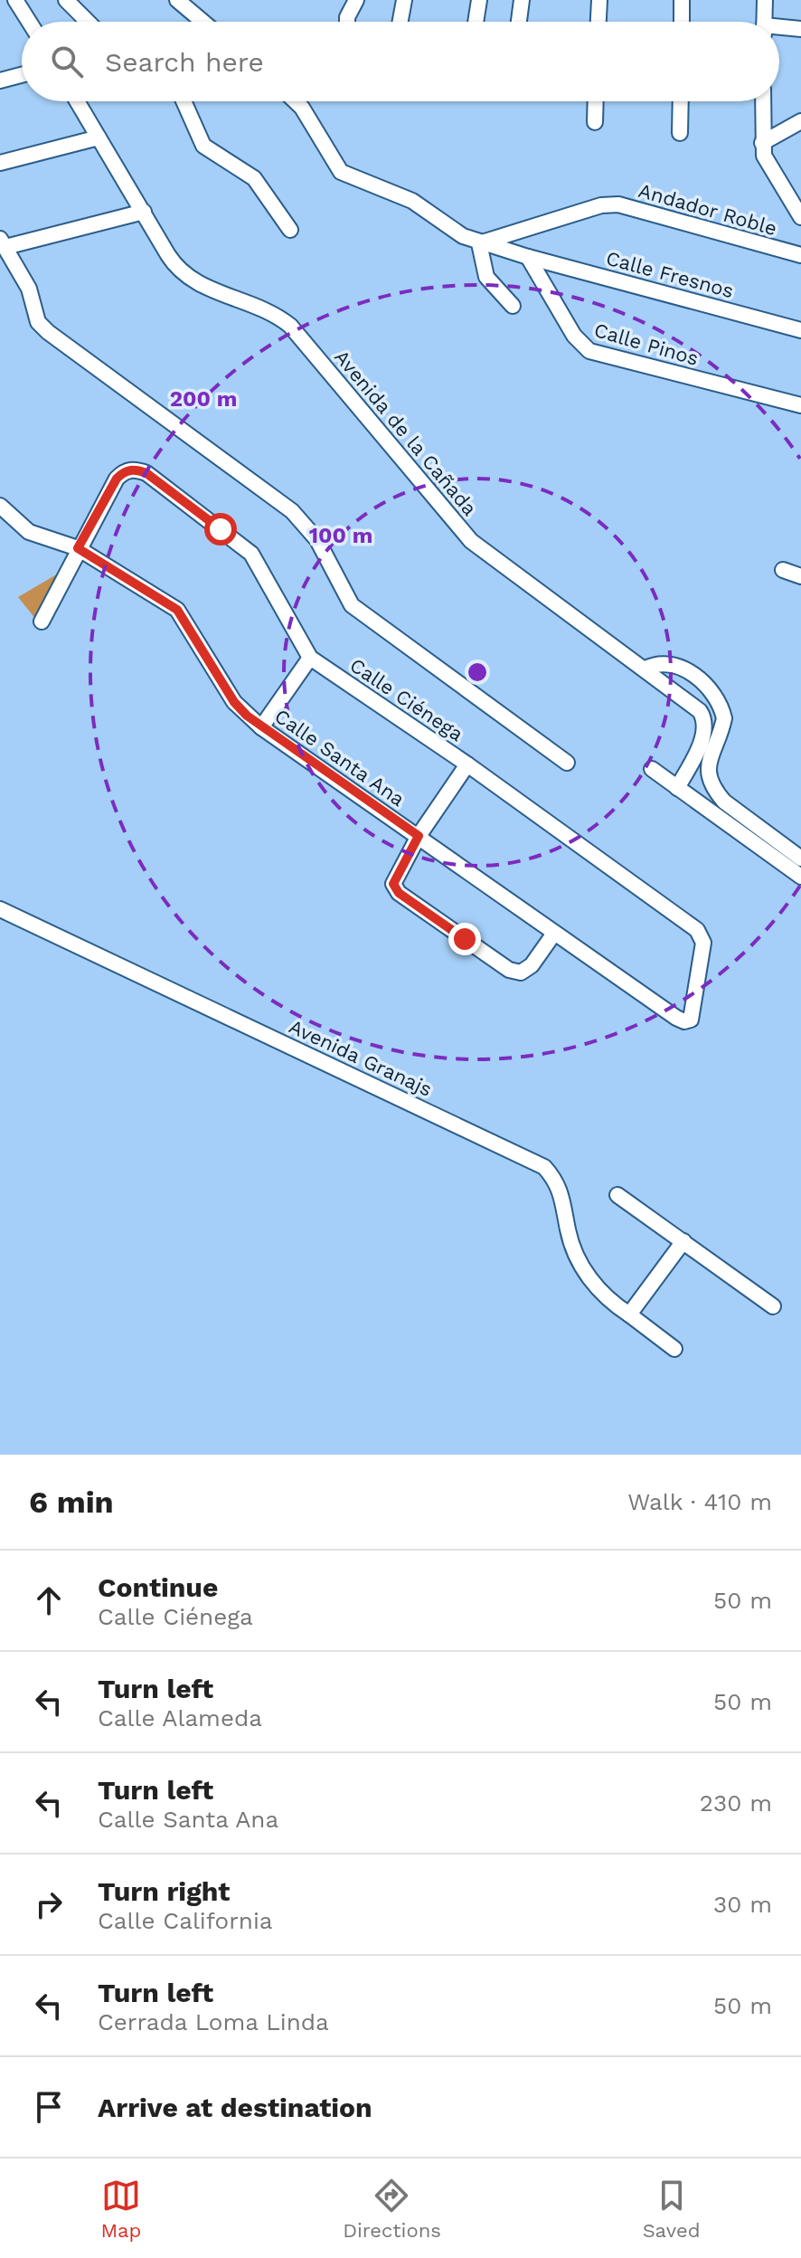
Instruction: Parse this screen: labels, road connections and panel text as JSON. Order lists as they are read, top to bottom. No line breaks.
{"streets":{"street":["Andador Roble","Calle Fresnos","Calle Pinos","Avenida de la Cañada","Calle Ciénega","Calle Santa Ana","Avenida Granajs"]},"crossings":[["Andador Roble","Calle Fresnos"],["Calle Fresnos","Calle Pinos"],["Calle Ciénega","Calle Santa Ana"]],"page":{"search":"Search here","heading":["6 min","Walk · 410 m"],"list":[["Continue","Calle Ciénega","50 m"],["Turn left","Calle Alameda","50 m"],["Turn left","Calle Santa Ana","230 m"],["Turn right","Calle California","30 m"],["Turn left","Cerrada Loma Linda","50 m"],"Arrive at destination"],"nav":["Map","Directions","Saved"]},"rings":["200 m","100 m"]}
